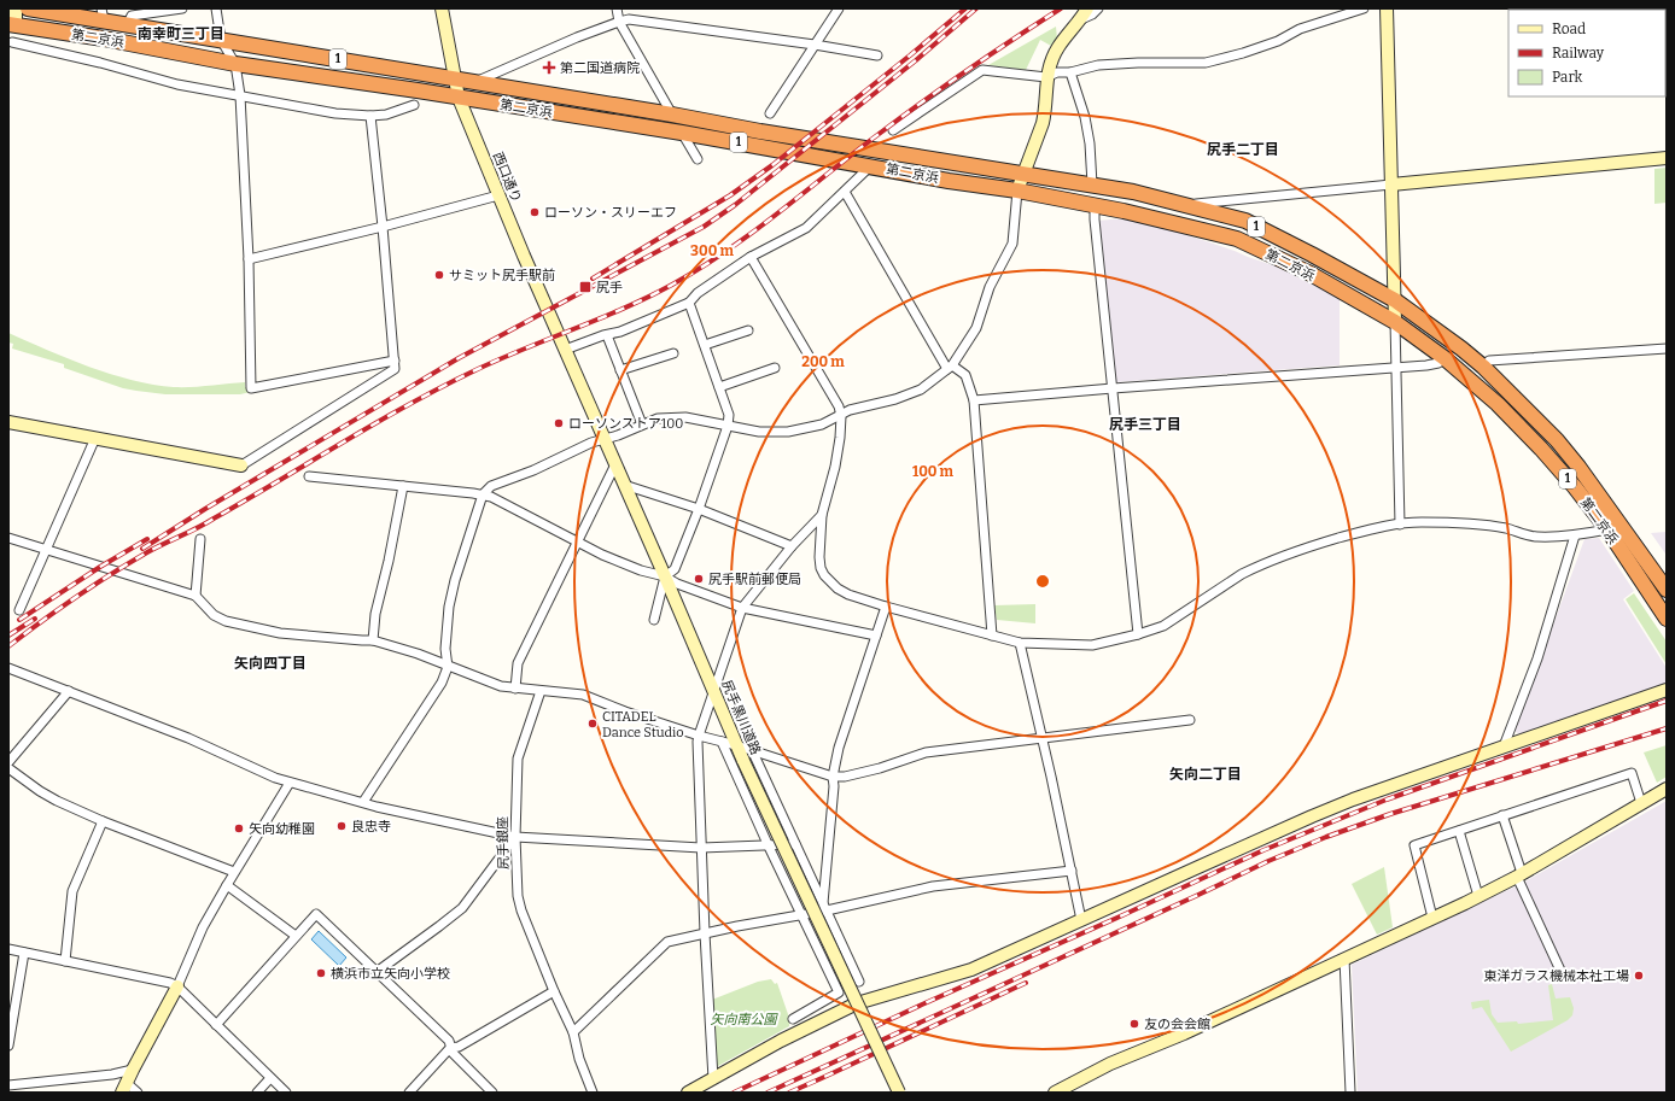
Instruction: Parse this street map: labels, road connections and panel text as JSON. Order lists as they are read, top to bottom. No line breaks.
{"streets":{"highway":["第二京浜","1"],"street":["西口通り","尻手黒川道路","尻手銀座"]},"crossings":[["第二京浜","西口通り"],["西口通り","尻手黒川道路"]],"districts":["南幸町三丁目","尻手二丁目","尻手三丁目","矢向四丁目","矢向二丁目"],"parks":["矢向南公園"],"places":{"health":["第二国道病院"],"other":["ローソン・スリーエフ","サミット尻手駅前","ローソンストア100","尻手駅前郵便局","CITADEL Dance Studio","良忠寺","矢向幼稚園","横浜市立矢向小学校","東洋ガラス機械本社工場","友の会会館"],"transit":["尻手"]},"legend":["Road","Railway","Park"],"rings":["300 m","200 m","100 m"]}
